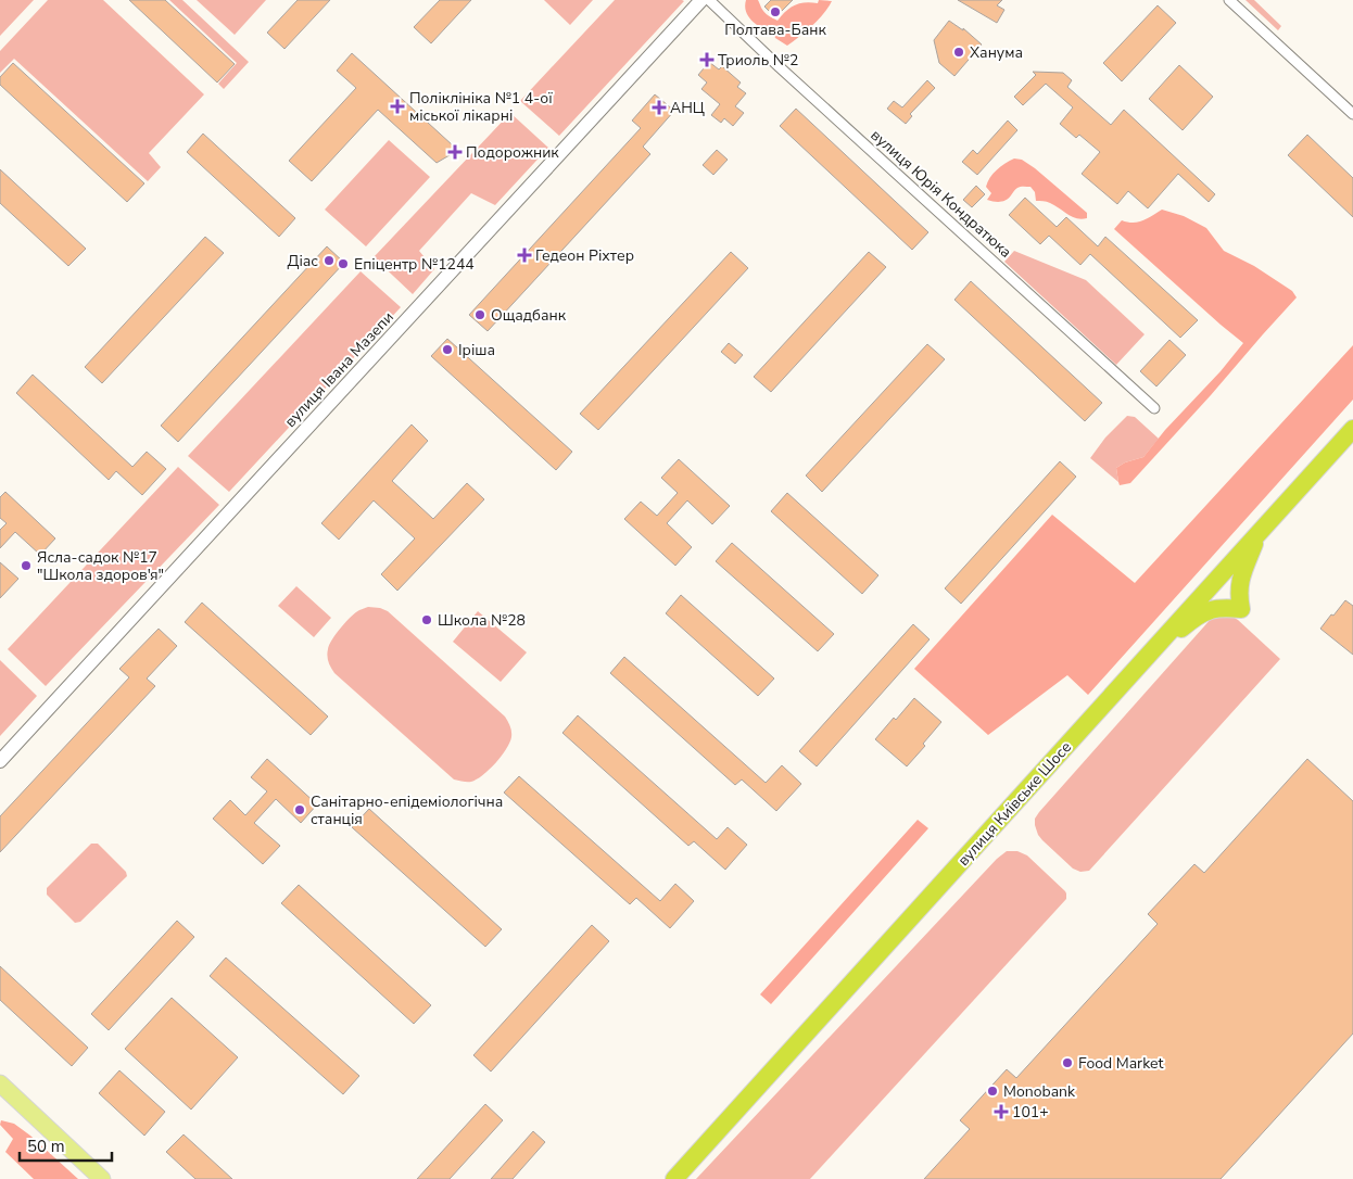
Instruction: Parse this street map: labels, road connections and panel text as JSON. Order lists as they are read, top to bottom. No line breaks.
{"streets":{"highway":["вулиця Київське Шосе"],"main road":["вулиця Івана Мазепи"],"street":["вулиця Юрія Кондратюка"]},"places":{"other":["Полтава-Банк","Ханума","Діас","Епіцентр №1244","Ощадбанк","Іріша","Ясла-садок №17 \"Школа здоров'я\"","Школа №28","Санітарно-епідеміологічна станція","Food Market","Monobank"],"health":["Триоль №2","Поліклініка №1 4-ої міської лікарні","АНЦ","Подорожник","Гедеон Ріхтер","101+"]},"scale_bar":"50 m"}
